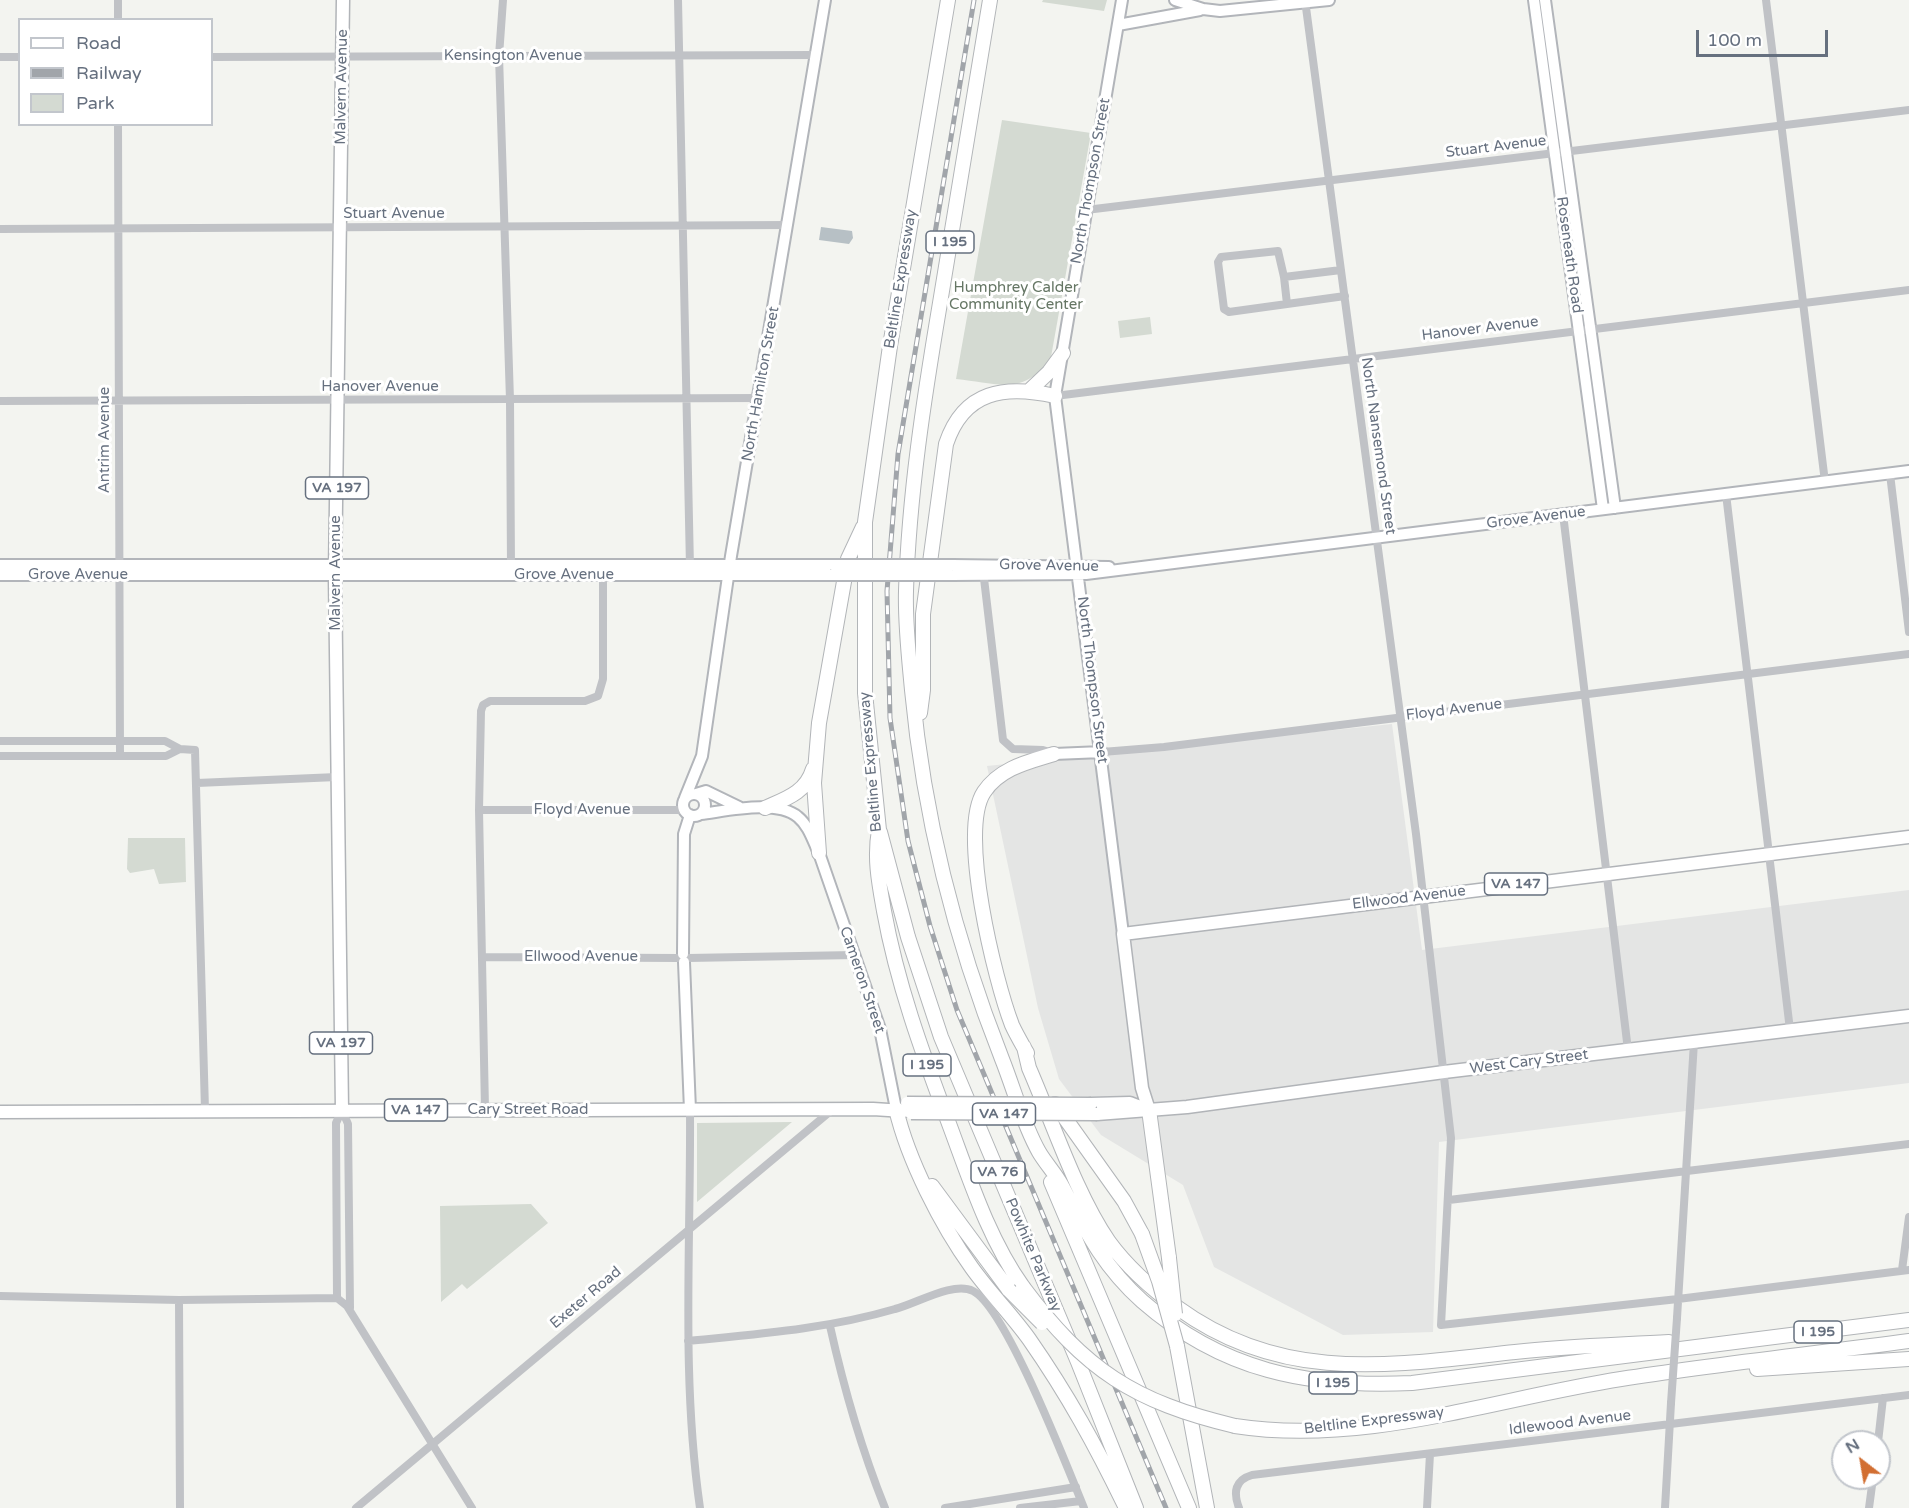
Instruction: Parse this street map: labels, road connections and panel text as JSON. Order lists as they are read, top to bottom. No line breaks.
{"streets":{"highway":["I 195","Beltline Expressway","VA 76","Powhite Parkway"],"main road":["Malvern Avenue","North Thompson Street","Roseneath Road","North Hamilton Street","VA 197","Grove Avenue","Floyd Avenue","VA 147","Ellwood Avenue","Cameron Street","West Cary Street","Cary Street Road"],"street":["Kensington Avenue","Stuart Avenue","Hanover Avenue","Antrim Avenue","North Nansemond Street","Exeter Road","Idlewood Avenue"]},"crossings":[["Kensington Avenue","Malvern Avenue"],["Kensington Avenue","North Hamilton Street"],["Malvern Avenue","Stuart Avenue"],["Malvern Avenue","Hanover Avenue"],["Malvern Avenue","Grove Avenue"],["Malvern Avenue","Cary Street Road"],["Stuart Avenue","North Thompson Street"],["Stuart Avenue","Roseneath Road"],["Stuart Avenue","North Hamilton Street"],["Stuart Avenue","Antrim Avenue"],["Stuart Avenue","North Nansemond Street"],["North Thompson Street","Hanover Avenue"],["North Thompson Street","Grove Avenue"],["North Thompson Street","Floyd Avenue"],["North Thompson Street","Ellwood Avenue"],["I 195","Beltline Expressway"],["I 195","VA 76"],["Roseneath Road","Hanover Avenue"],["Roseneath Road","Grove Avenue"],["Beltline Expressway","Powhite Parkway"],["Hanover Avenue","North Hamilton Street"],["Hanover Avenue","Antrim Avenue"],["Hanover Avenue","North Nansemond Street"],["North Hamilton Street","Grove Avenue"],["North Hamilton Street","Floyd Avenue"],["Antrim Avenue","Grove Avenue"],["North Nansemond Street","Grove Avenue"],["North Nansemond Street","Floyd Avenue"],["North Nansemond Street","Ellwood Avenue"],["North Nansemond Street","West Cary Street"],["Grove Avenue","Floyd Avenue"],["Floyd Avenue","Cameron Street"],["Ellwood Avenue","Cameron Street"],["Cameron Street","West Cary Street"],["Cameron Street","Cary Street Road"],["West Cary Street","Cary Street Road"],["Cary Street Road","Exeter Road"]],"parks":["Humphrey Calder Community Center"],"legend":["Road","Railway","Park"],"scale_bar":"100 m","north":"top left"}
